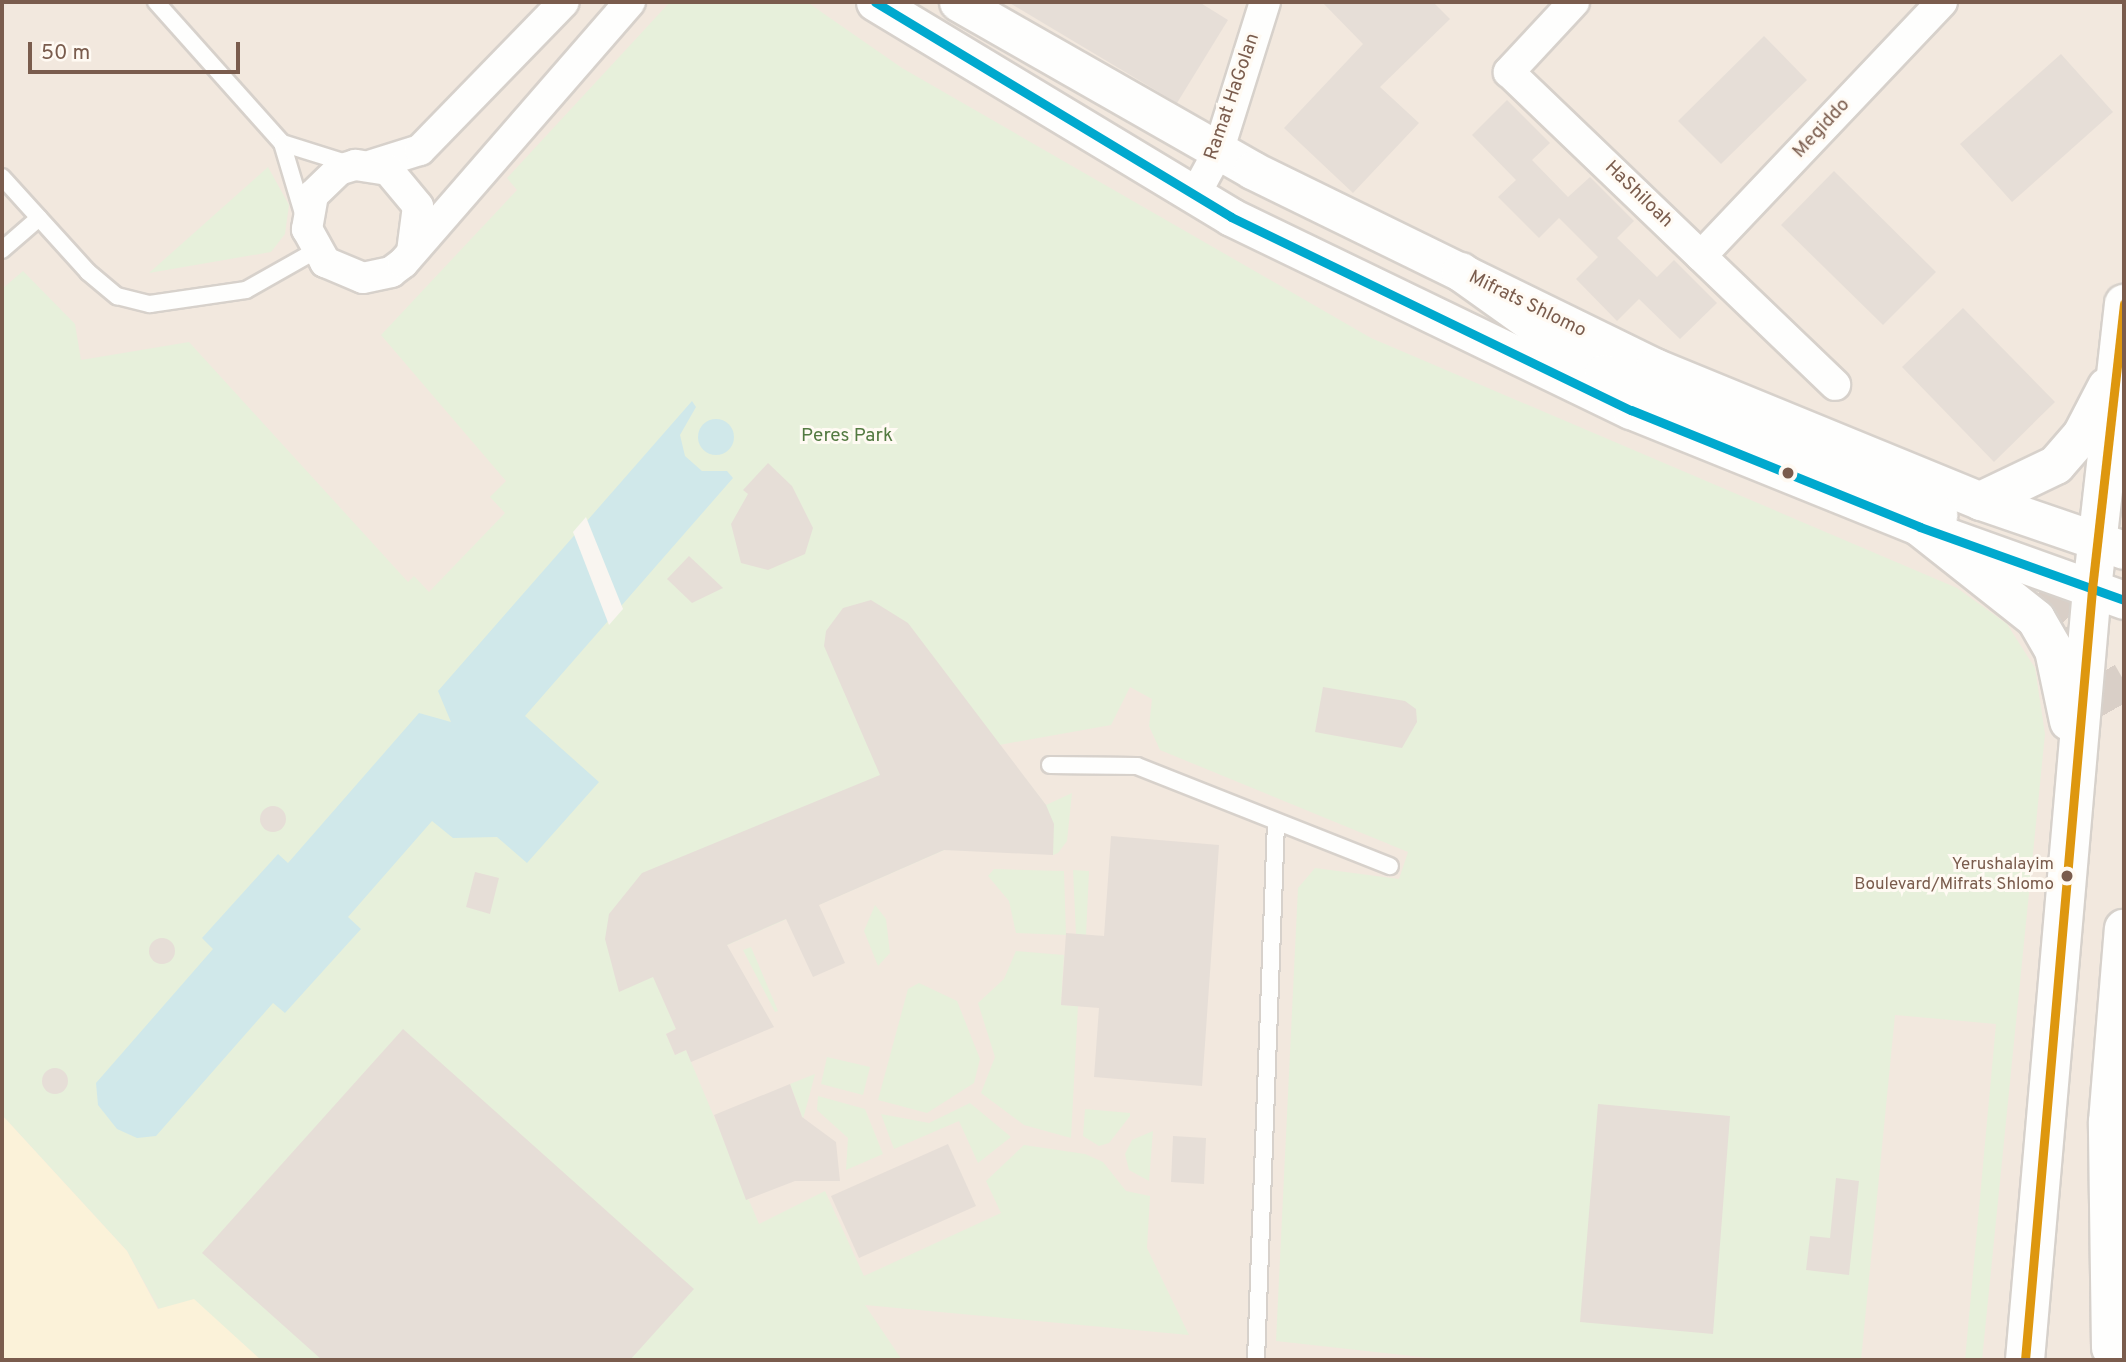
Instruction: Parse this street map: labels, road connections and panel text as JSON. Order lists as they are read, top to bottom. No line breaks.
{"streets":{"street":["Ramat HaGolan","Megiddo","HaShiloah","Mifrats Shlomo"]},"crossings":[["Ramat HaGolan","Mifrats Shlomo"],["Megiddo","HaShiloah"]],"parks":["Peres Park"],"places":["Yerushalayim Boulevard/Mifrats Shlomo"],"scale_bar":"50 m"}
